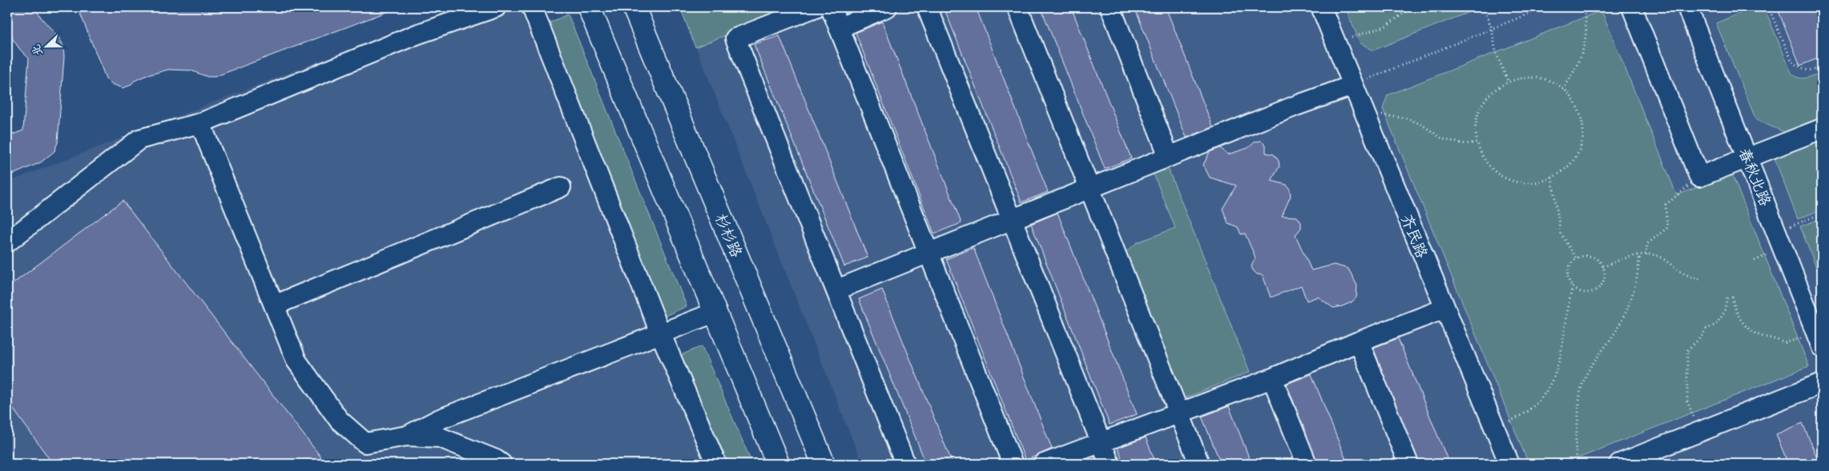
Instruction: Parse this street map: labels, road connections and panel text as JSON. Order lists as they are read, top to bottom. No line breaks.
{"streets":{"main road":["杉杉路"],"lane":["春秋北路","齐民路"]},"north":"left"}
